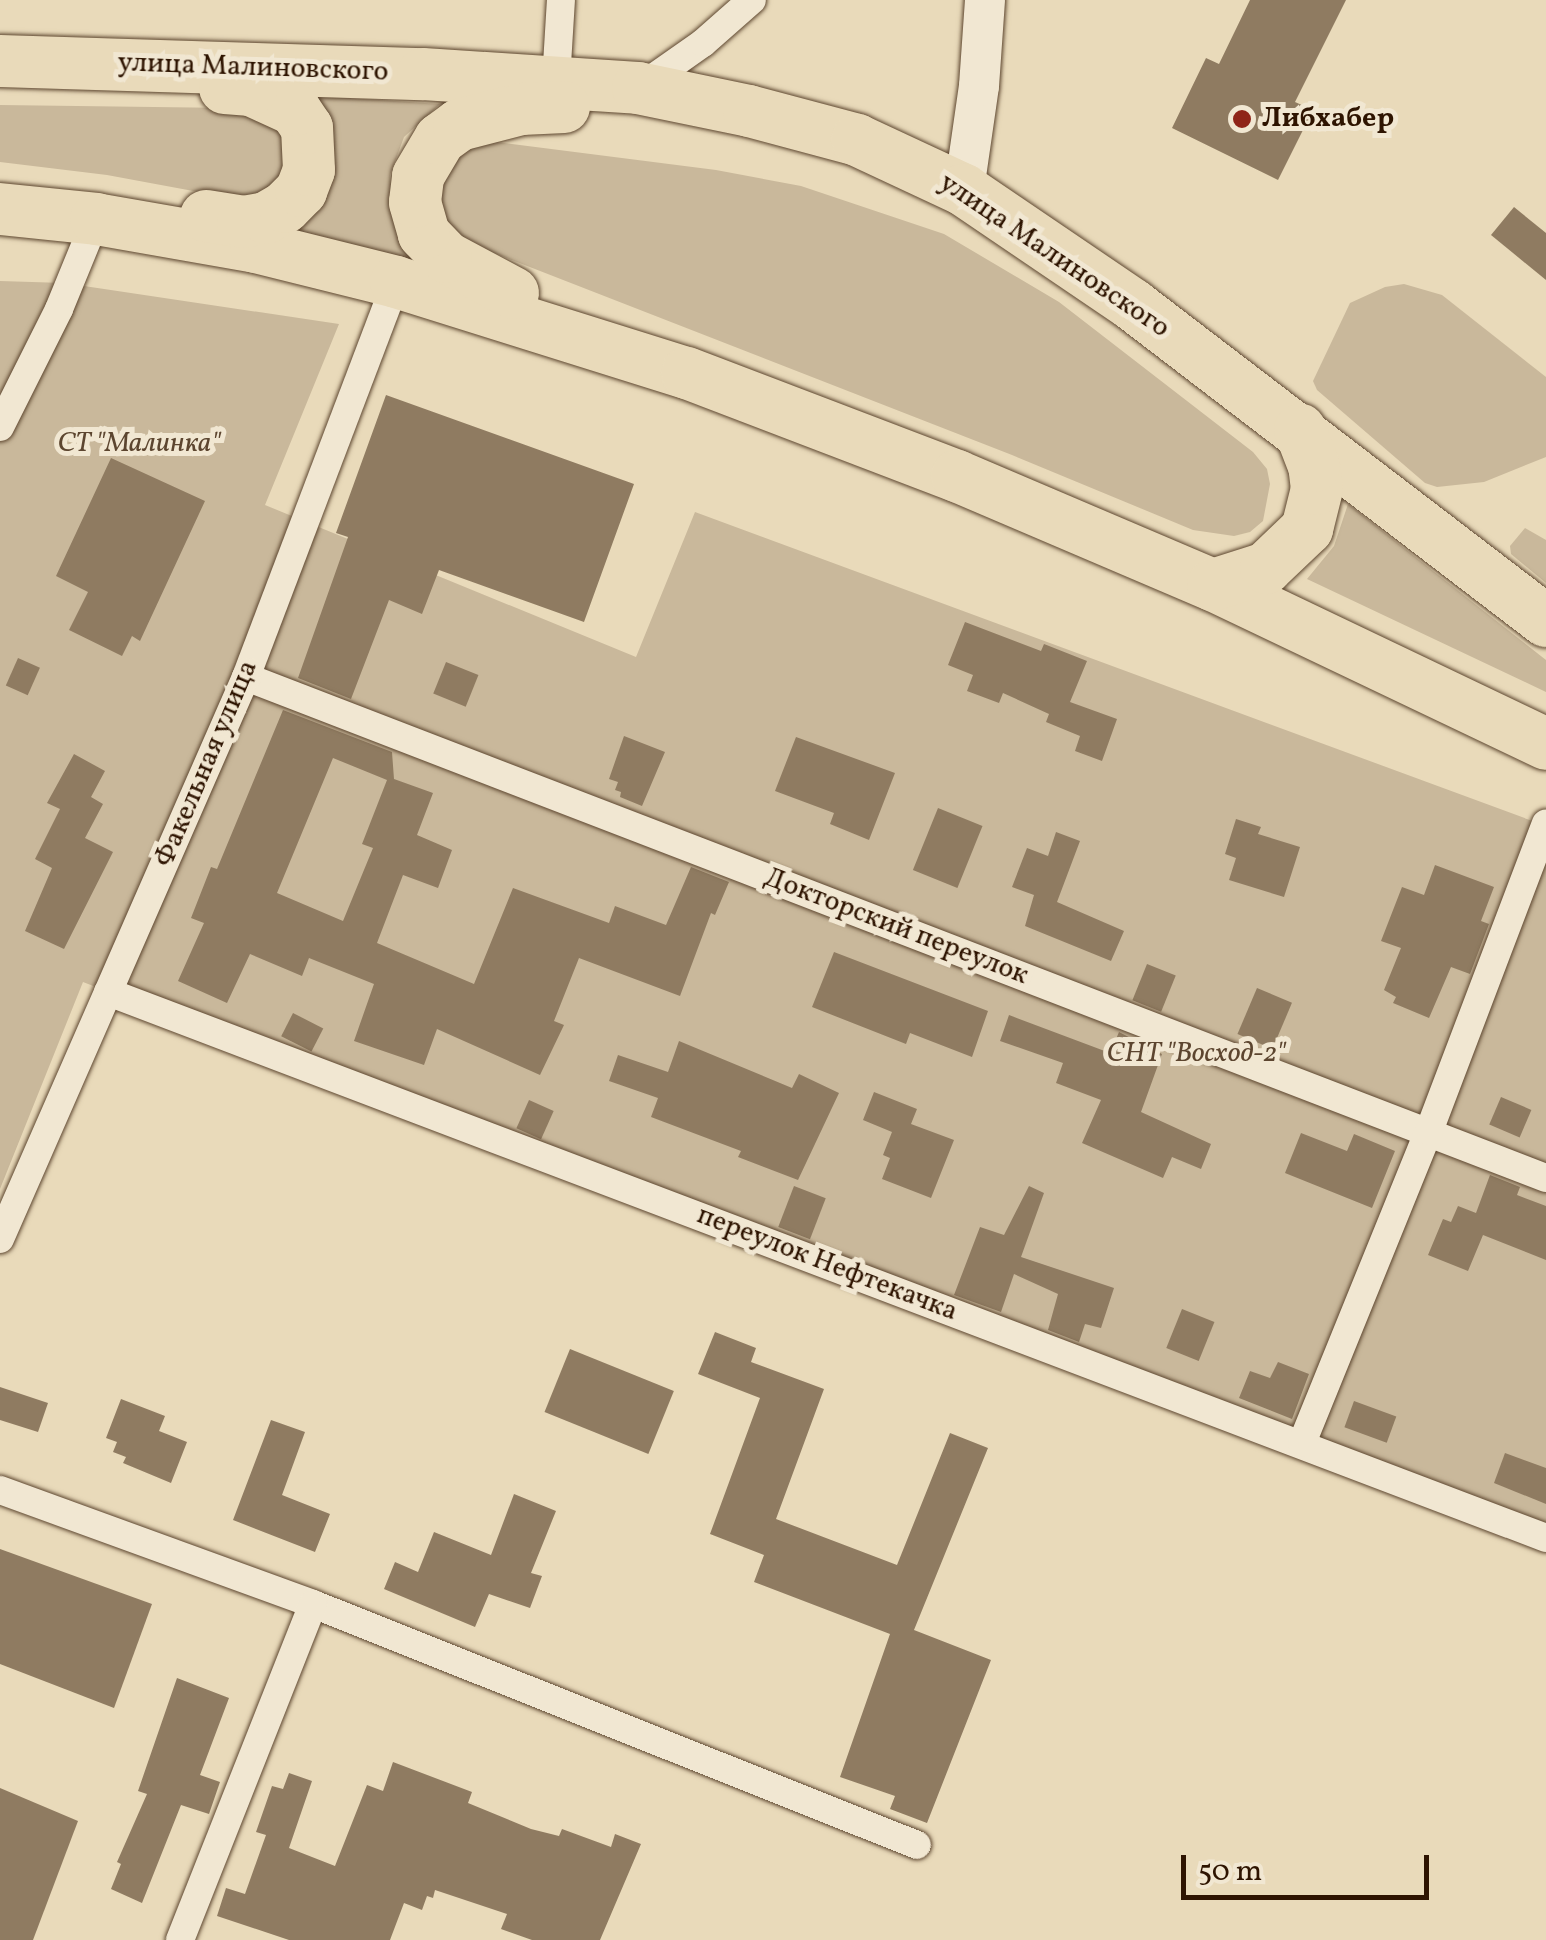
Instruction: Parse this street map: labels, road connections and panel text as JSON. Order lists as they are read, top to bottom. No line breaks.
{"streets":{"highway":["улица Малиновского"],"street":["Факельная улица","Докторский переулок","переулок Нефтекачка"]},"crossings":[["Факельная улица","Докторский переулок"],["Факельная улица","переулок Нефтекачка"]],"parks":["СТ \"Малинка\"","СНТ \"Восход-2\""],"places":["Либхабер"],"scale_bar":"50 m"}
